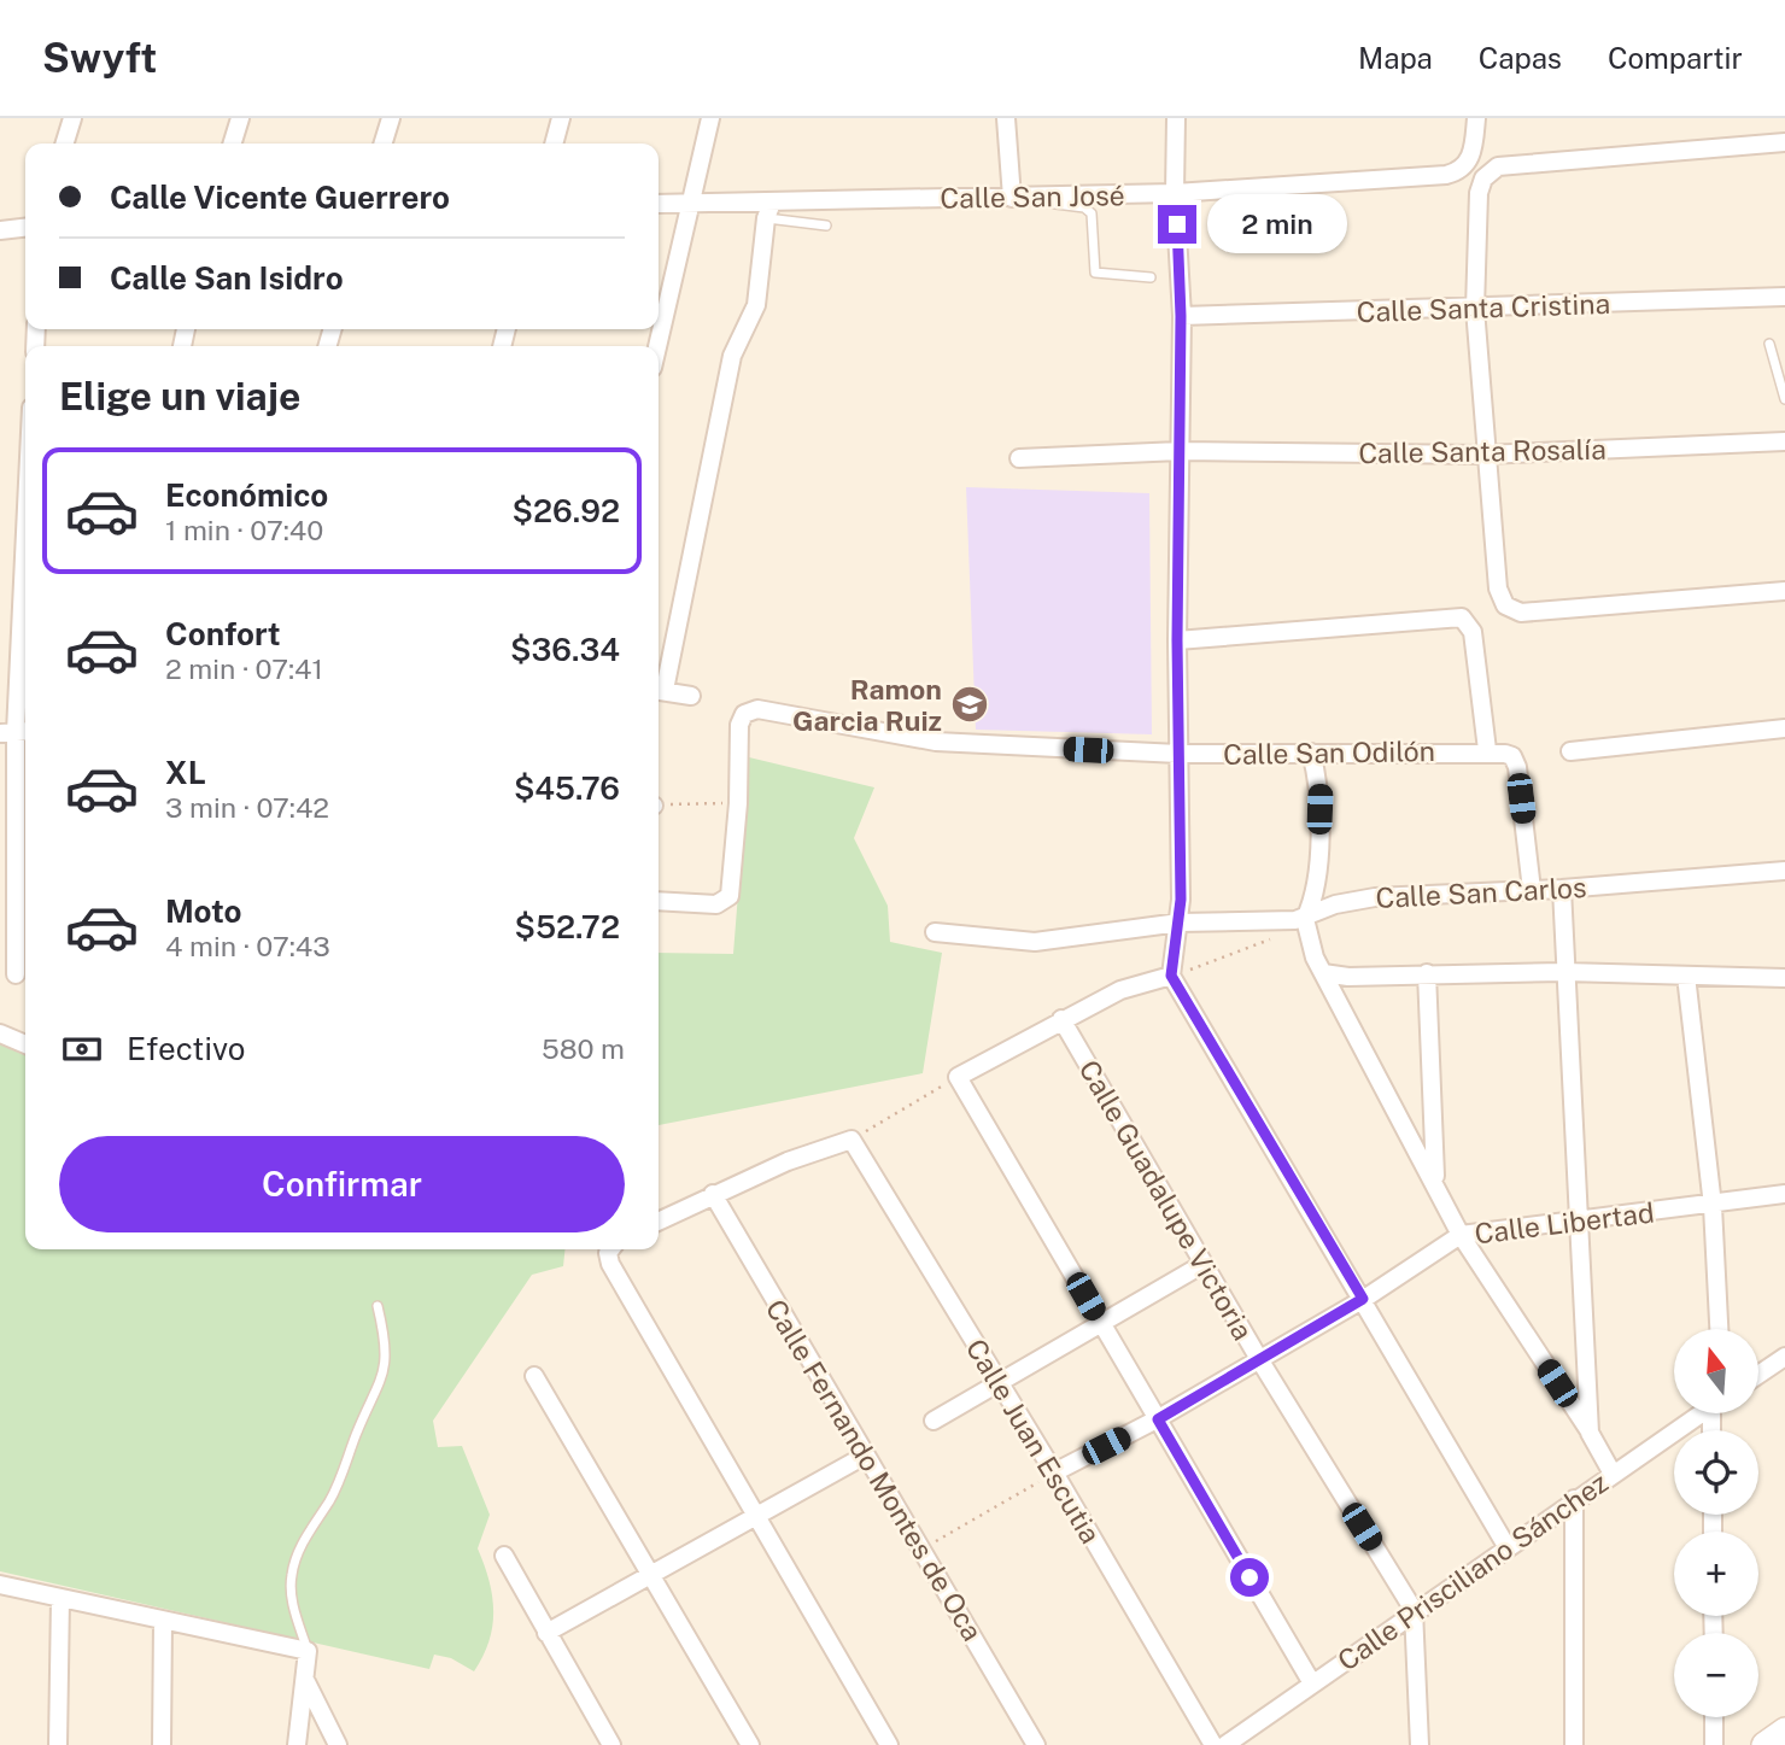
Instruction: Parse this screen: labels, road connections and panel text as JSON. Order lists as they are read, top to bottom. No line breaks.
{"streets":{"street":["Calle San José","Calle Santa Cristina","Calle Santa Rosalía","Calle San Odilón","Calle San Carlos","Calle Guadalupe Victoria","Calle Libertad","Calle Juan Escutia","Calle Fernando Montes de Oca","Calle Prisciliano Sánchez"]},"crossings":[["Calle San Odilón","Calle San Carlos"],["Calle Guadalupe Victoria","Calle Libertad"],["Calle Guadalupe Victoria","Calle Prisciliano Sánchez"],["Calle Libertad","Calle Juan Escutia"]],"places":{"school or university":["Ramon Garcia Ruiz"]},"north":"top","page":{"header":"Swyft","nav":["Mapa","Capas","Compartir"],"banner":["Calle Vicente Guerrero","Calle San Isidro"],"bubble":"2 min","heading":"Elige un viaje","list":[{"name":"Económico","note":"1 min · 07:40","value":"$26.92"},{"name":"Confort","note":"2 min · 07:41","value":"$36.34"},{"name":"XL","note":"3 min · 07:42","value":"$45.76"},{"name":"Moto","note":"4 min · 07:43","value":"$52.72"}],"pay":["Efectivo","580 m"],"buttons":"Confirmar","map_buttons":["+","−"]}}
